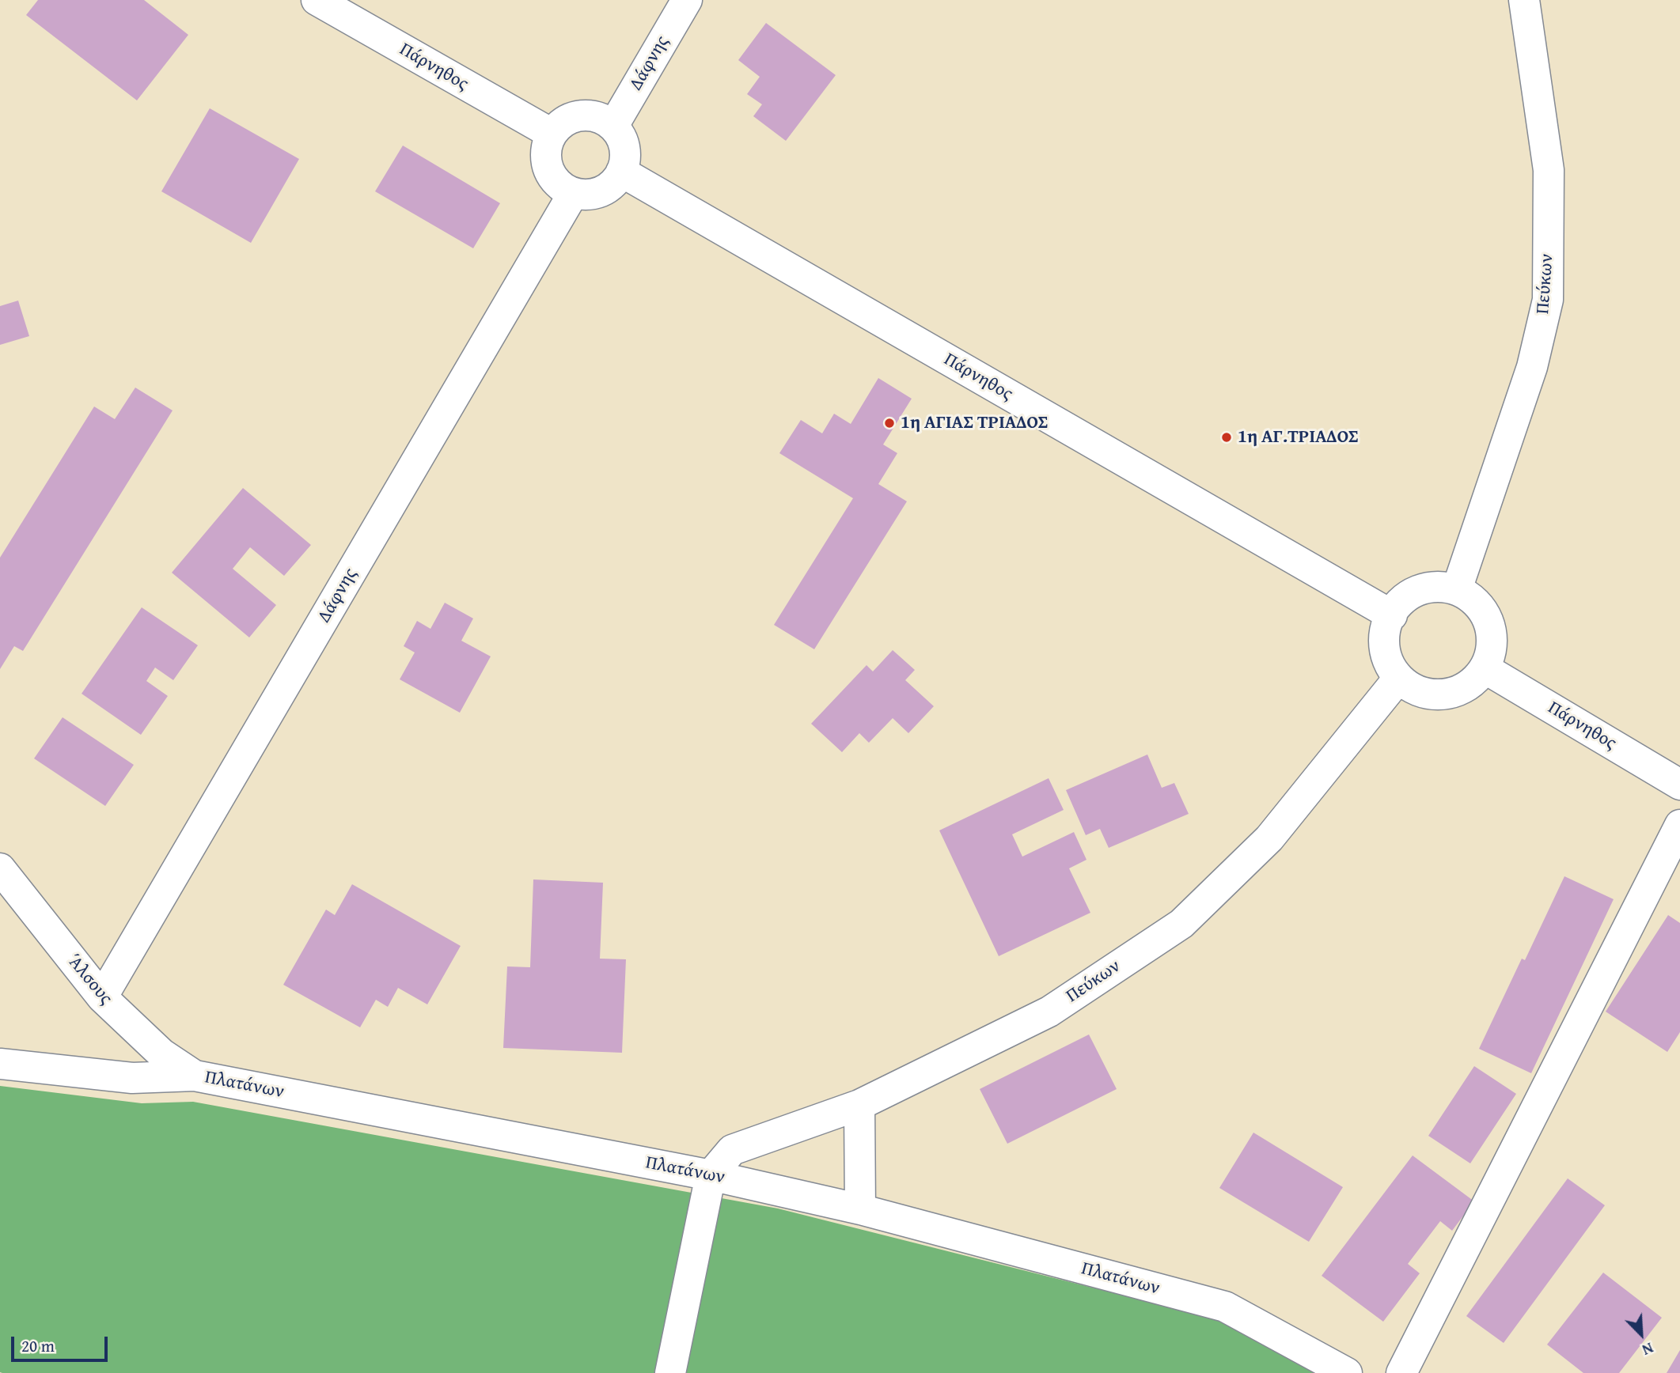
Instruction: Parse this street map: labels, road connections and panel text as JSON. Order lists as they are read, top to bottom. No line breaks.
{"streets":{"street":["Δάφνης","Πάρνηθος","Πεύκων","Άλσους","Πλατάνων"]},"crossings":[["Δάφνης","Πάρνηθος"],["Δάφνης","Άλσους"],["Πάρνηθος","Πεύκων"],["Πεύκων","Πλατάνων"],["Άλσους","Πλατάνων"]],"places":["1η ΑΓΙΑΣ ΤΡΙΑΔΟΣ","1η ΑΓ.ΤΡΙΑΔΟΣ"],"scale_bar":"20 m","north":"bottom right"}
